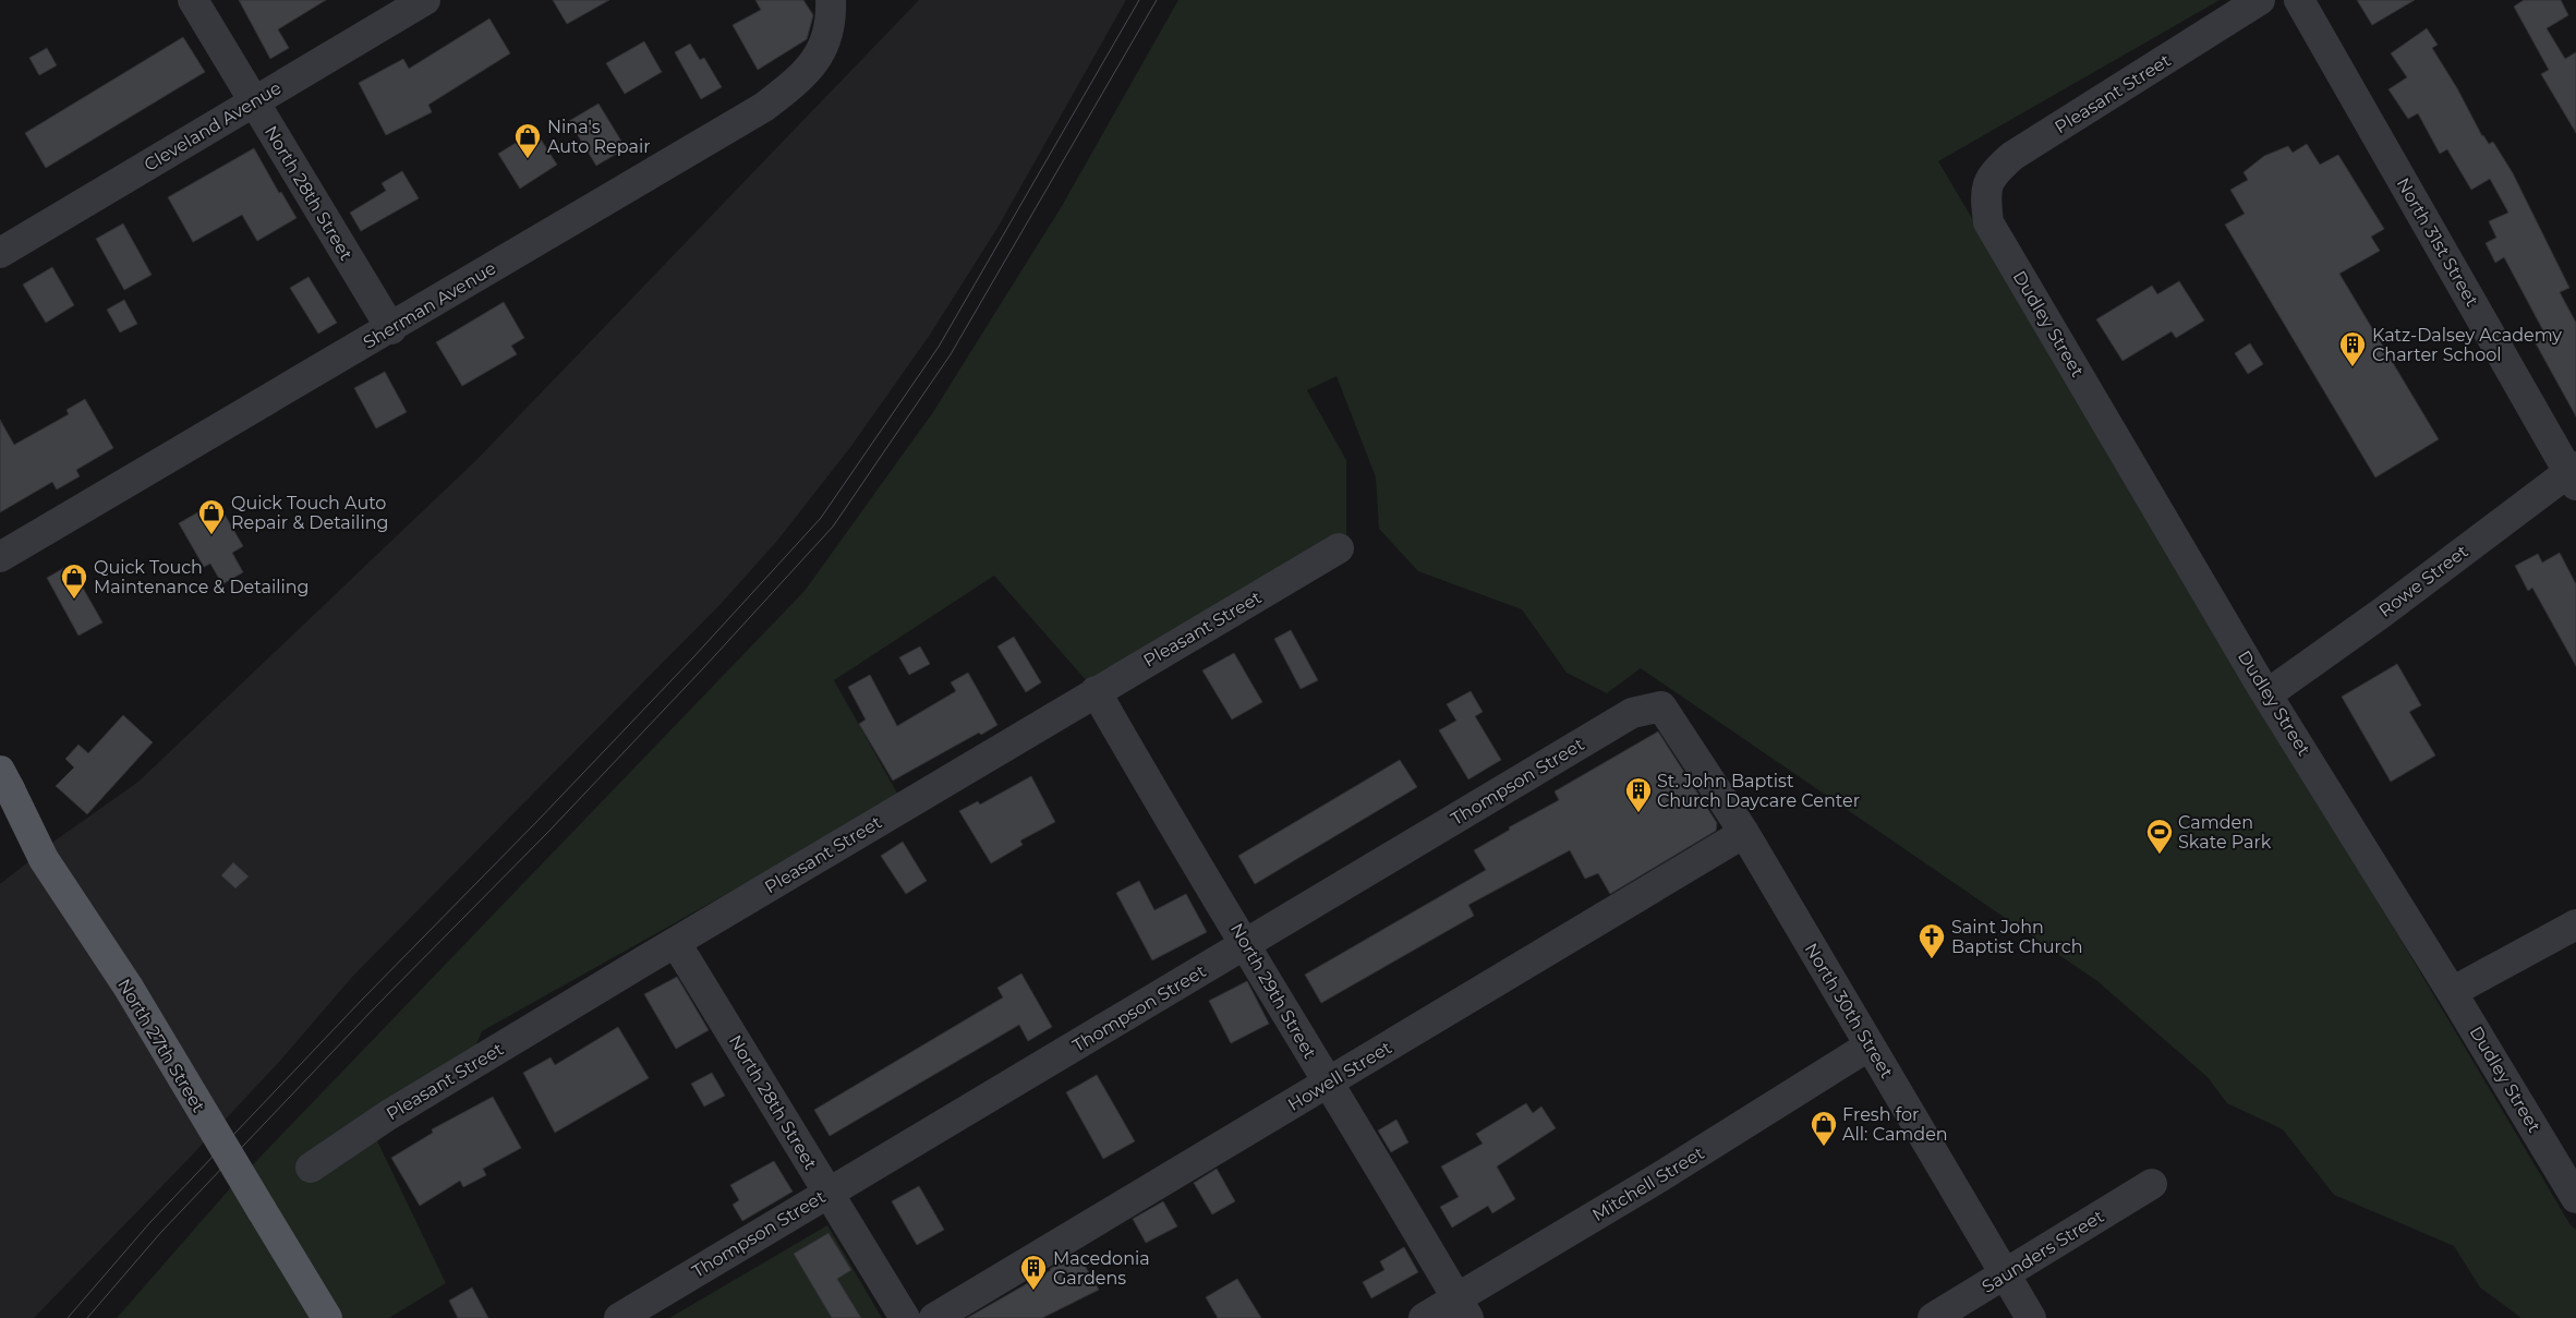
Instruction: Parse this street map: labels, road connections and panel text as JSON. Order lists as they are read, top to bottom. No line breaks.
{"streets":{"main road":["North 27th Street"],"street":["Pleasant Street","Cleveland Avenue","North 28th Street","North 31st Street","Sherman Avenue","Dudley Street","Rowe Street","Thompson Street","North 29th Street","North 30th Street","Howell Street","Mitchell Street","Saunders Street"]},"crossings":[["Pleasant Street","North 28th Street"],["Pleasant Street","Dudley Street"],["Pleasant Street","North 29th Street"],["Cleveland Avenue","North 28th Street"],["North 28th Street","Sherman Avenue"],["North 28th Street","Thompson Street"],["North 31st Street","Rowe Street"],["Dudley Street","Rowe Street"],["Thompson Street","North 29th Street"],["Thompson Street","North 30th Street"],["North 29th Street","Howell Street"],["North 29th Street","Mitchell Street"],["North 30th Street","Howell Street"],["North 30th Street","Mitchell Street"],["North 30th Street","Saunders Street"]],"places":{"shop":["Nina's Auto Repair","Quick Touch Auto Repair & Detailing","Quick Touch Maintenance & Detailing","Fresh for All: Camden"],"building":["Katz-Dalsey Academy Charter School","St. John Baptist Church Daycare Center","Macedonia Gardens"],"sports":["Camden Skate Park"],"church":["Saint John Baptist Church"]}}
